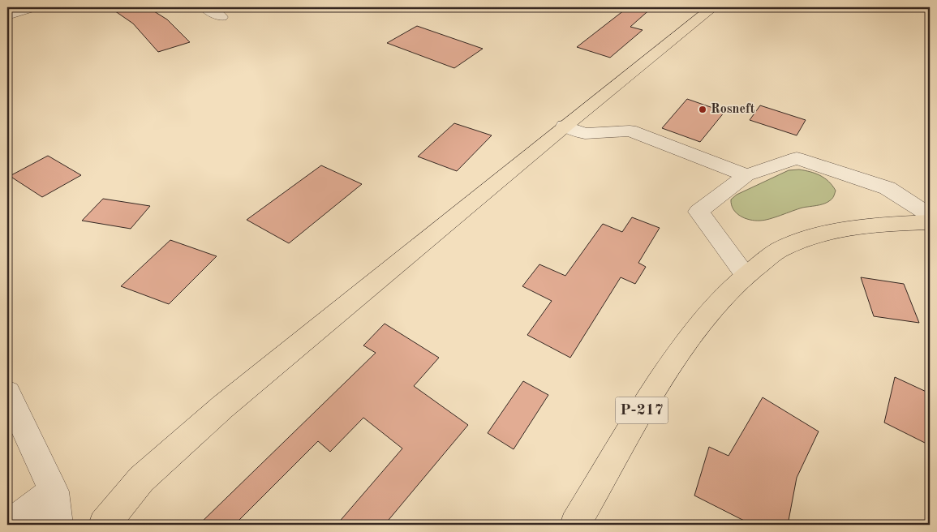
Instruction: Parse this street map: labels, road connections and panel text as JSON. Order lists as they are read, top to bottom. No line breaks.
{"streets":{"main road":["Р-217"]},"places":["Rosneft"]}
